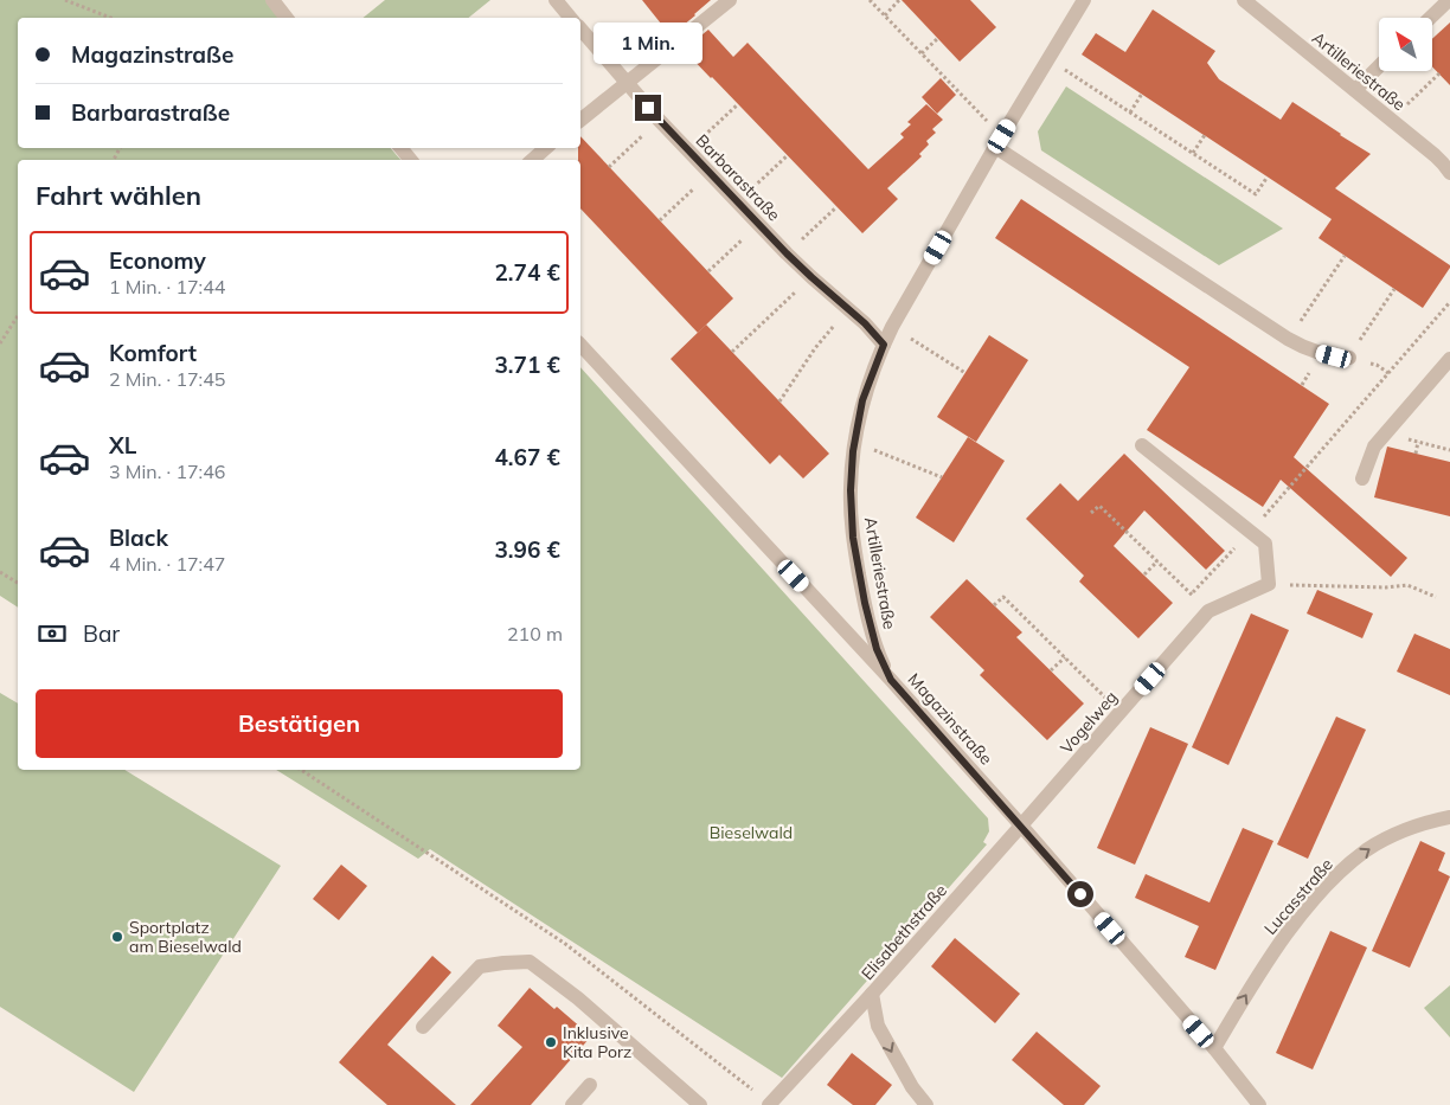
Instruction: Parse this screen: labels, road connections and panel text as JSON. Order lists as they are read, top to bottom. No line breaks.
{"streets":{"street":["Artilleriestraße","Barbarastraße","Magazinstraße","Vogelweg","Lucasstraße","Elisabethstraße"]},"crossings":[["Artilleriestraße","Barbarastraße"],["Artilleriestraße","Magazinstraße"],["Magazinstraße","Vogelweg"],["Magazinstraße","Lucasstraße"],["Magazinstraße","Elisabethstraße"],["Vogelweg","Elisabethstraße"]],"one_way":["Lucasstraße","Elisabethstraße"],"parks":["Bieselwald"],"places":["Sportplatz am Bieselwald","Inklusive Kita Porz"],"north":"top left","page":{"banner":["Magazinstraße","Barbarastraße"],"bubble":"1 Min.","heading":"Fahrt wählen","list":[{"name":"Economy","note":"1 Min. · 17:44","value":"2.74 €"},{"name":"Komfort","note":"2 Min. · 17:45","value":"3.71 €"},{"name":"XL","note":"3 Min. · 17:46","value":"4.67 €"},{"name":"Black","note":"4 Min. · 17:47","value":"3.96 €"}],"pay":["Bar","210 m"],"buttons":"Bestätigen"}}
